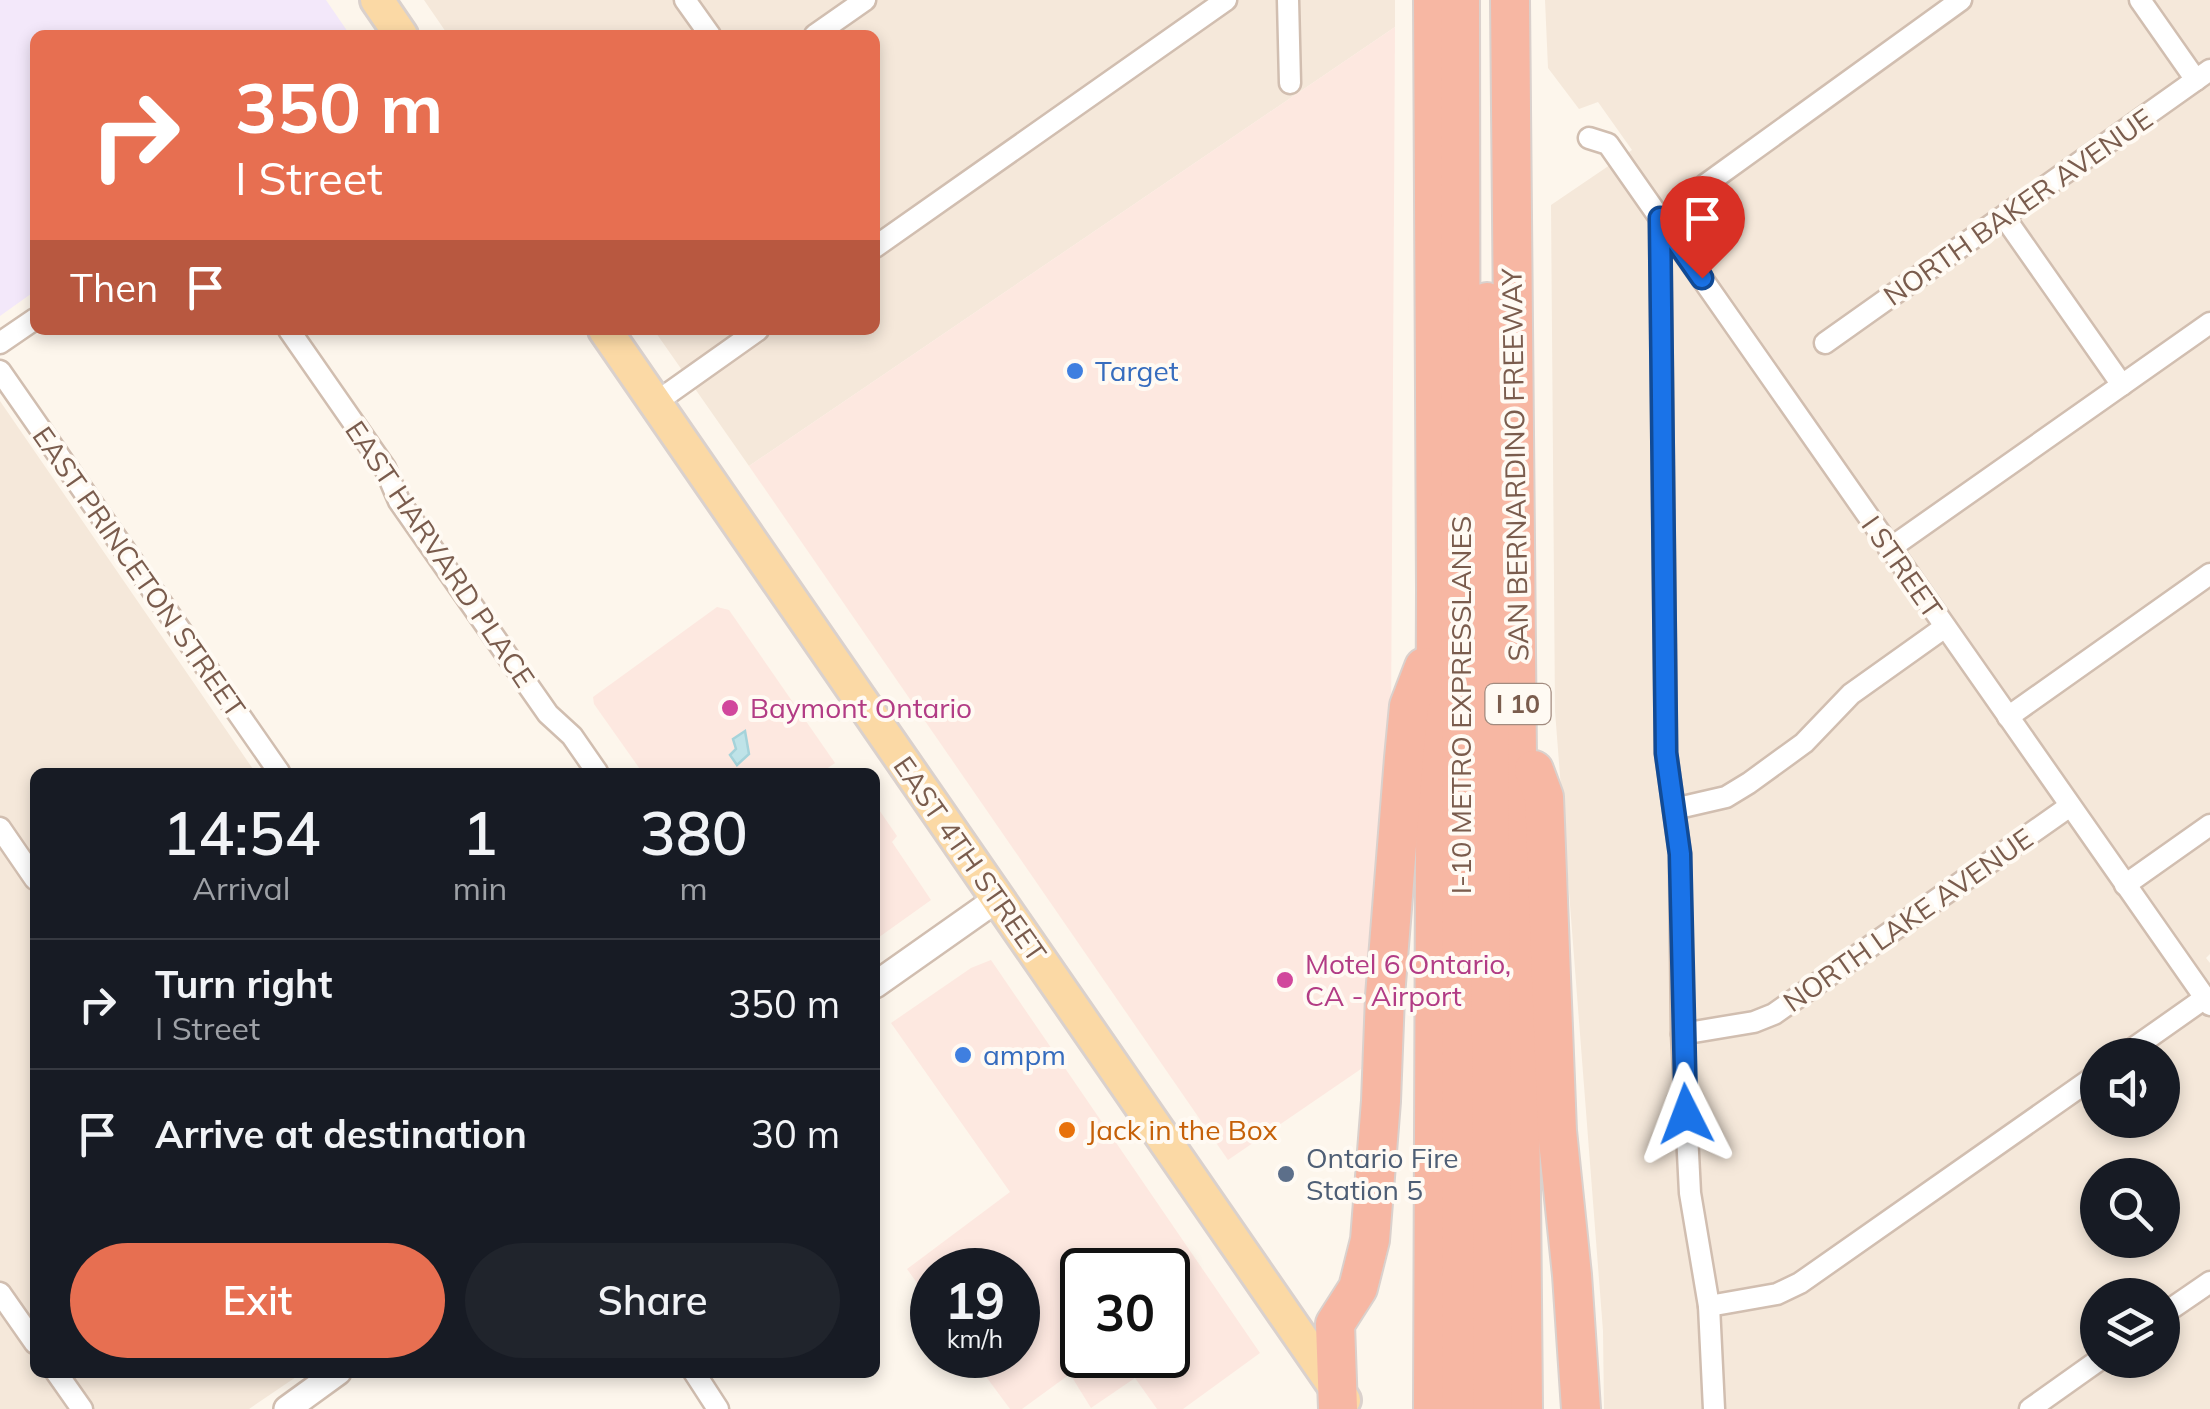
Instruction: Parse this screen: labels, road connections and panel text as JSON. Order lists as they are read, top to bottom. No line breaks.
{"streets":{"highway":["SAN BERNARDINO FREEWAY","I 10","I-10 METRO EXPRESSLANES"],"main road":["EAST 4TH STREET"],"street":["NORTH BAKER AVENUE","EAST HARVARD PLACE","I STREET","EAST PRINCETON STREET","NORTH LAKE AVENUE"]},"crossings":[["I STREET","NORTH LAKE AVENUE"]],"places":["Target","Baymont Ontario","Motel 6 Ontario, CA - Airport","ampm","Jack in the Box","Ontario Fire Station 5"],"page":{"turn":["350 m","I Street"],"then":"Then","eta":["14:54","Arrival","1","min","380","m"],"list":[{"name":"Turn right","note":"I Street","value":"350 m"},{"name":"Arrive at destination","value":"30 m"}],"buttons":["Exit","Share"],"speed":"19 km/h","limit":"30"}}
